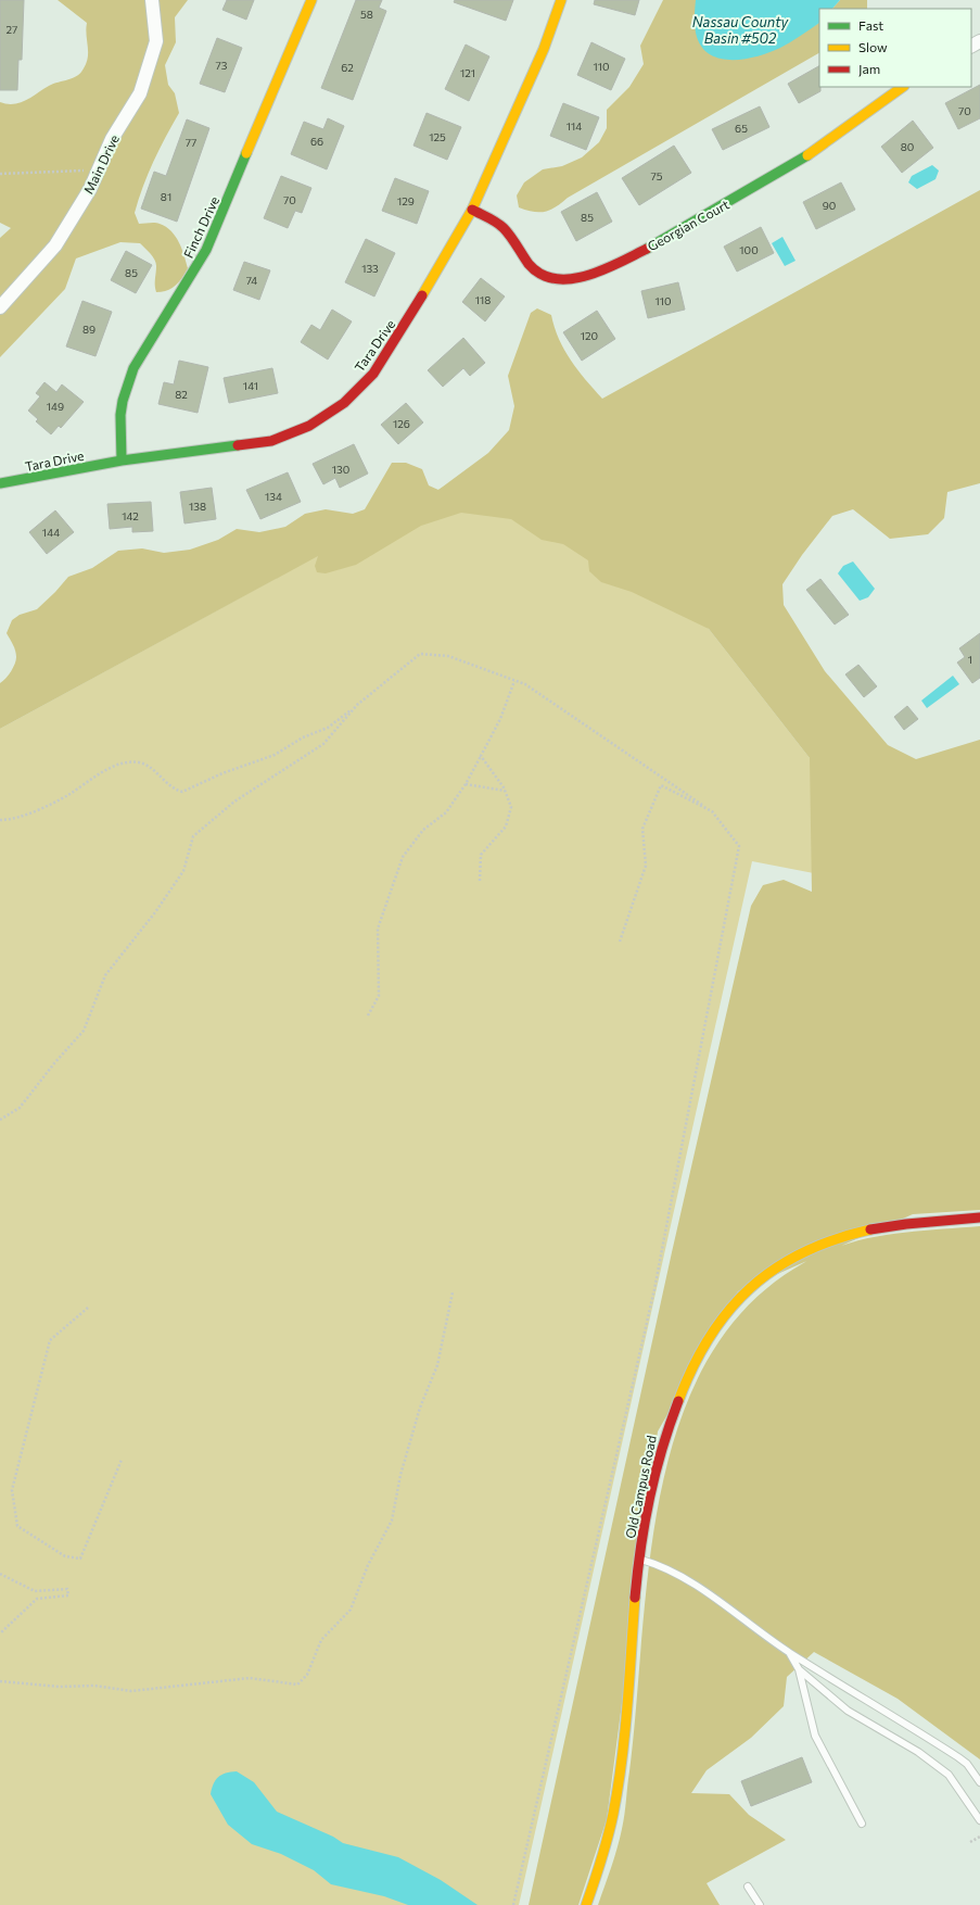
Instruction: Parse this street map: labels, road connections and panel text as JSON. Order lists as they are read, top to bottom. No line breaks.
{"streets":{"street":["Main Drive","Georgian Court","Finch Drive","Tara Drive","Old Campus Road"]},"crossings":[["Georgian Court","Tara Drive"],["Finch Drive","Tara Drive"]],"water":["Nassau County Basin #502"],"house_numbers":["58","27","73","110","62","121","70","114","65","125","66","77","80","75","81","70","129","90","85","100","133","85","74","118","110","89","120","141","82","149","126","130","134","138","142","144","1"],"legend":["Fast","Slow","Jam"]}
